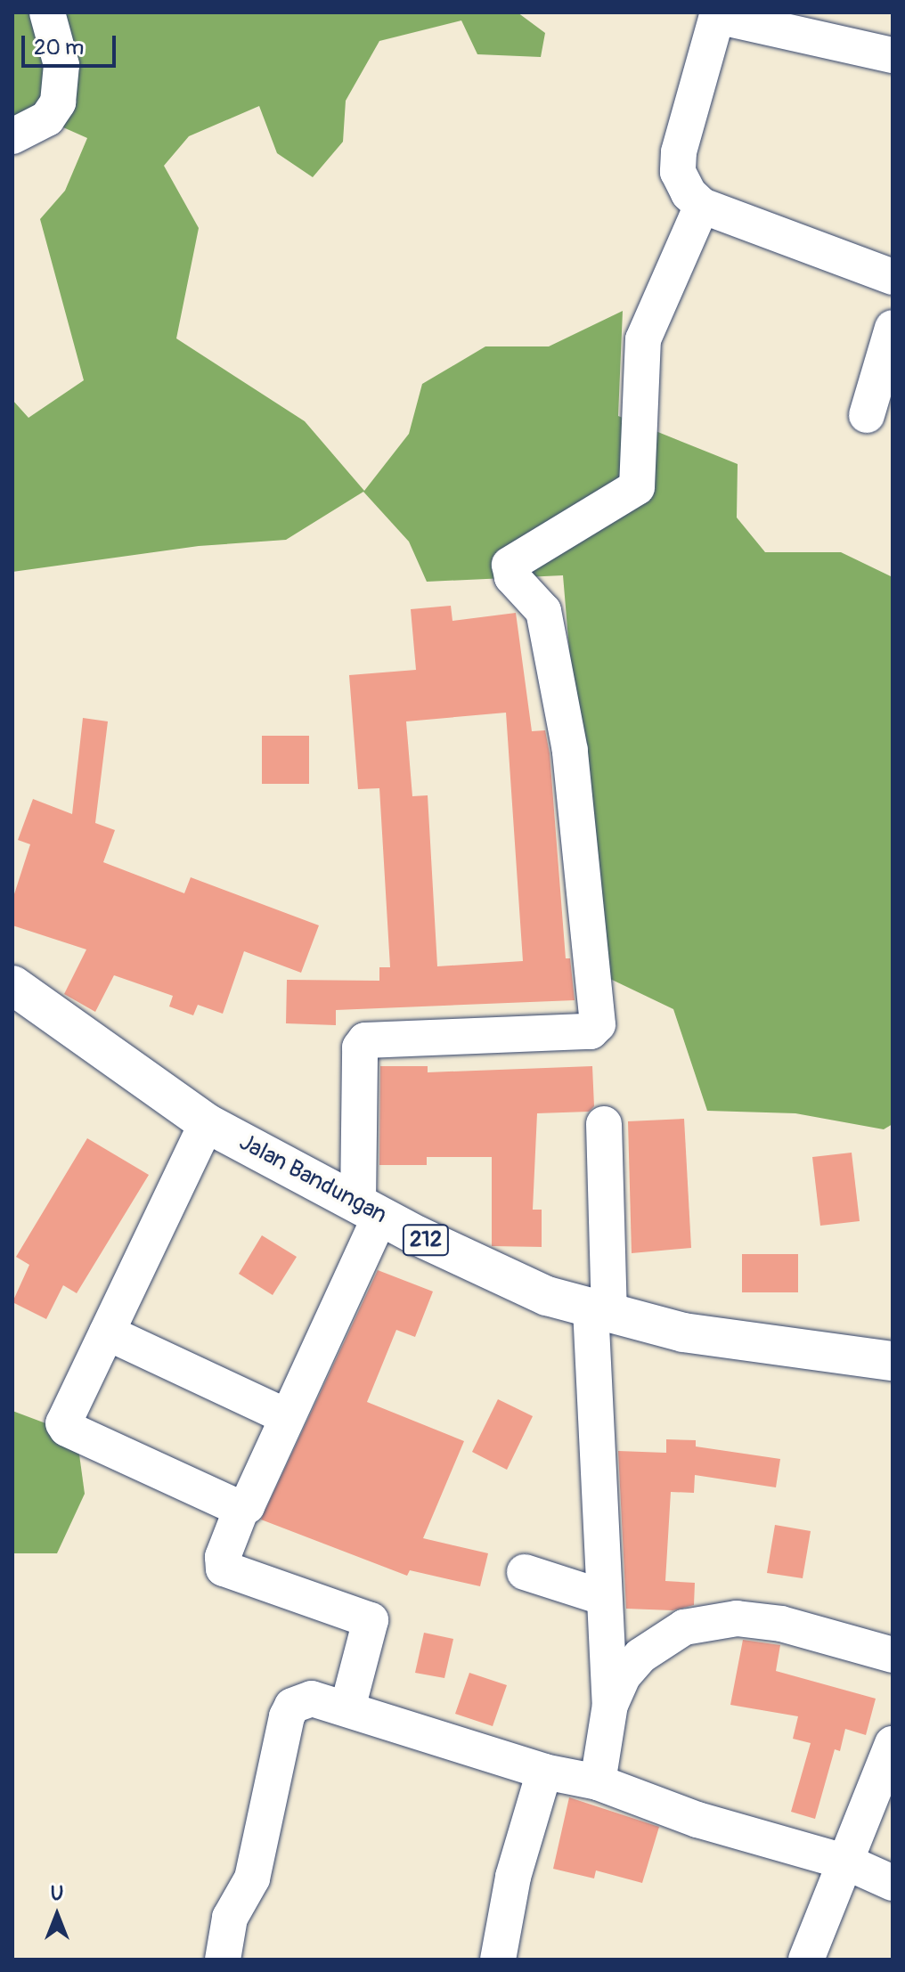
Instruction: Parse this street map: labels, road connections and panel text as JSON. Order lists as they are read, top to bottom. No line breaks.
{"streets":{"main road":["Jalan Bandungan","212"]},"scale_bar":"20 m","north":"top"}
